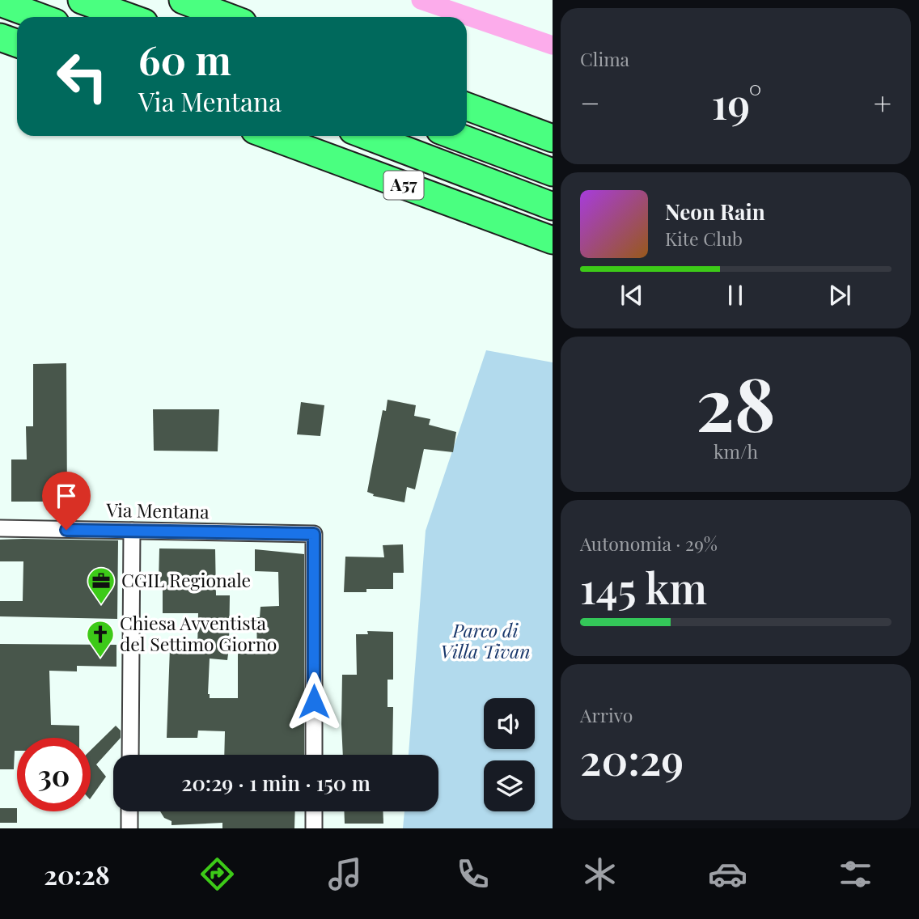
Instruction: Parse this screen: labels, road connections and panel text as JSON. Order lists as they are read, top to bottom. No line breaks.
{"streets":{"highway":["A57"],"street":["Via Mentana"]},"parks":["Parco di Villa Tivan"],"places":{"office":["CGIL Regionale"],"church":["Chiesa Avventista del Settimo Giorno"]},"page":{"tile":["Clima",["28","km/h"],["Autonomia · 29%","145 km"],["Arrivo","20:29"]],"turn":["60 m","Via Mentana"],"heat":["−","19°","+"],"song":["Neon Rain","Kite Club"],"limit":"30","trip":"20:29 · 1 min · 150 m","tabs":"20:28"}}
